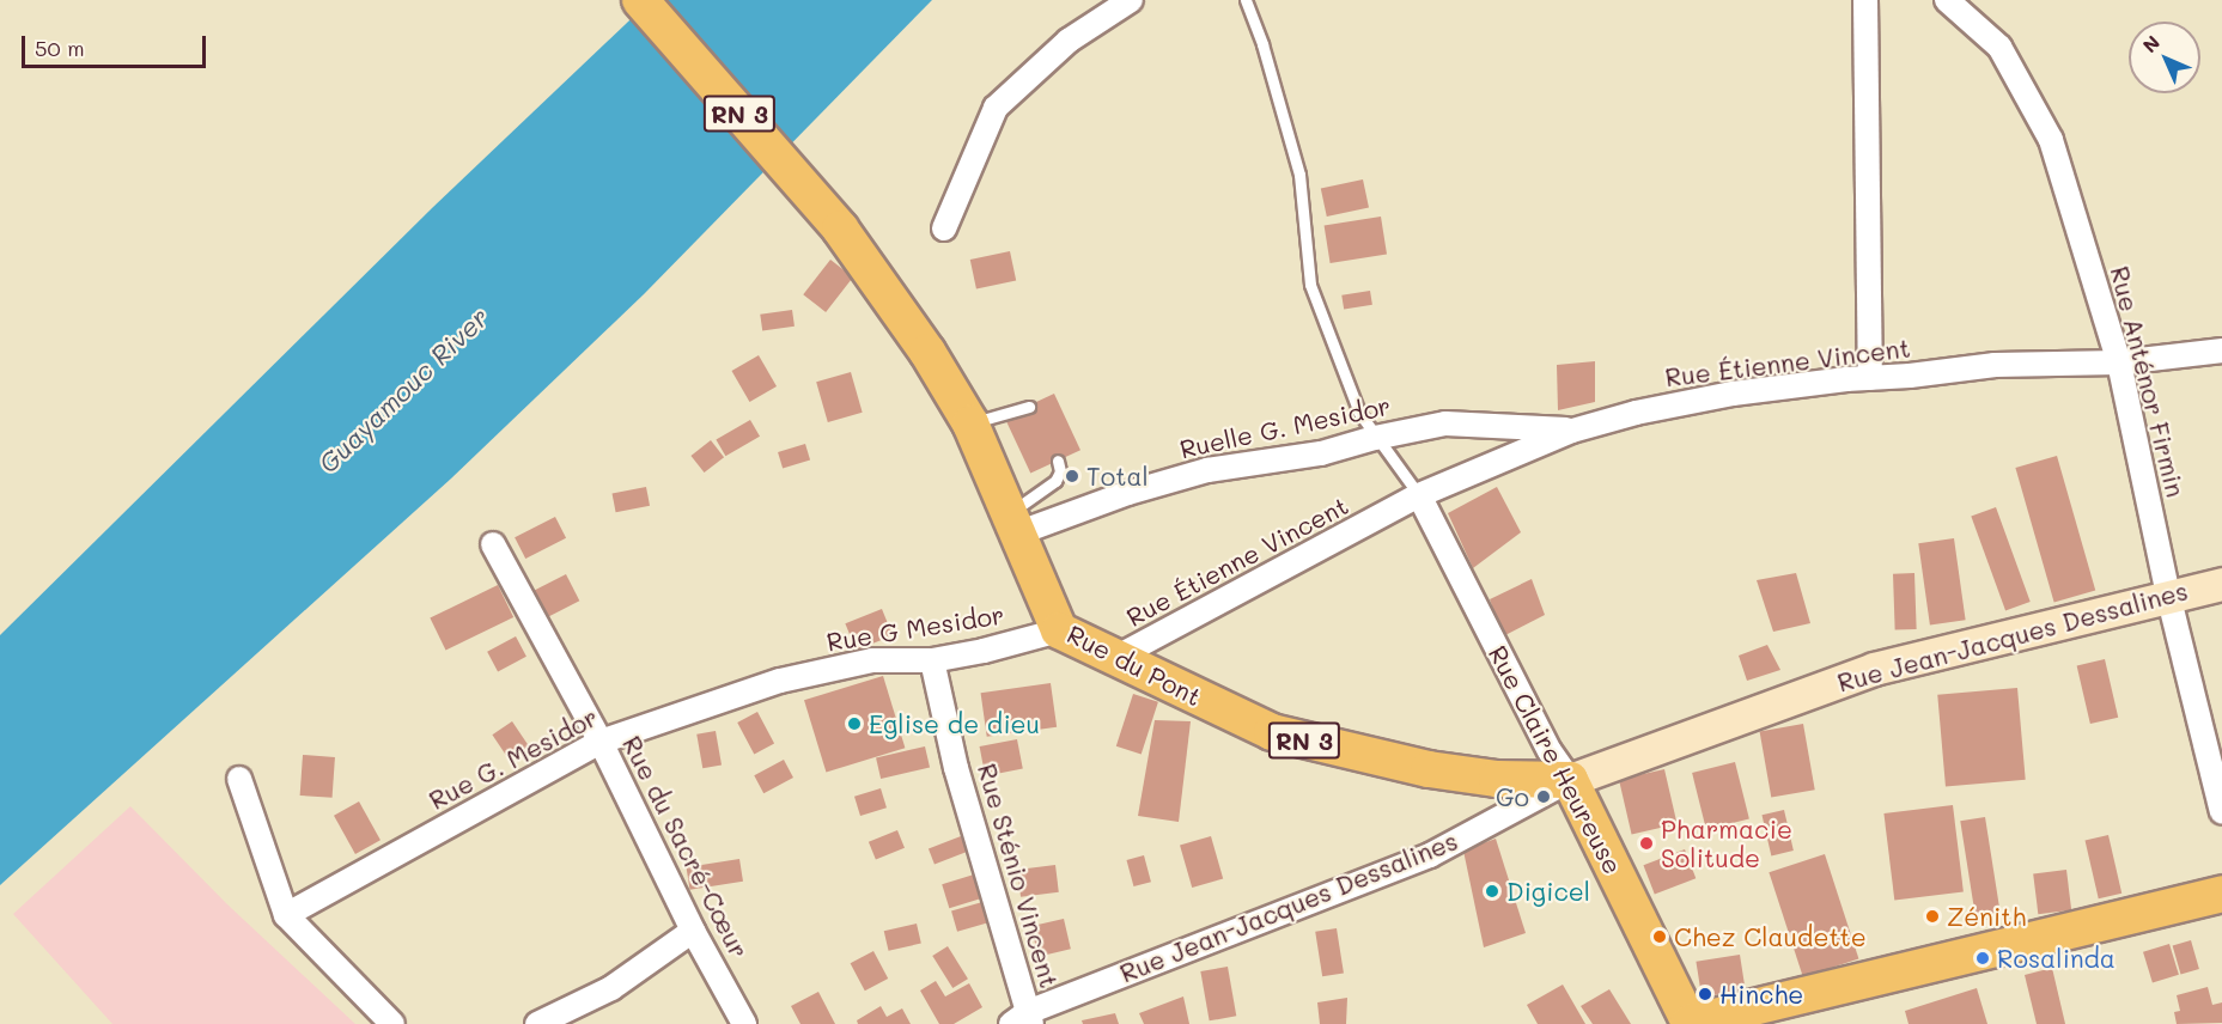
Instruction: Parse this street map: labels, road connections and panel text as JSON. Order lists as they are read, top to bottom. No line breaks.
{"streets":{"main road":["RN 3","Rue Jean-Jacques Dessalines","Rue du Pont","Rue Claire Heureuse"],"street":["Rue Étienne Vincent","Rue Anténor Firmin","Ruelle G. Mesidor","Rue G Mesidor","Rue G. Mesidor","Rue du Sacré-Cœur","Rue Sténio Vincent"]},"crossings":[["Rue Étienne Vincent","Rue Anténor Firmin"],["Rue Étienne Vincent","Ruelle G. Mesidor"],["Rue Étienne Vincent","Rue du Pont"],["Rue Étienne Vincent","Rue Claire Heureuse"],["Rue Anténor Firmin","Rue Jean-Jacques Dessalines"],["Ruelle G. Mesidor","Rue du Pont"],["Rue G Mesidor","Rue du Pont"],["Rue G Mesidor","Rue G. Mesidor"],["Rue G Mesidor","Rue Sténio Vincent"],["Rue Jean-Jacques Dessalines","Rue du Pont"],["Rue Jean-Jacques Dessalines","Rue Claire Heureuse"],["Rue Jean-Jacques Dessalines","Rue Sténio Vincent"],["Rue du Pont","Rue Claire Heureuse"],["Rue G. Mesidor","Rue du Sacré-Cœur"]],"water":["Guayamouc River"],"places":["Total","Eglise de dieu","Go","Pharmacie Solitude","Digicel","Zénith","Chez Claudette","Rosalinda","Hinche"],"scale_bar":"50 m","north":"top left"}
